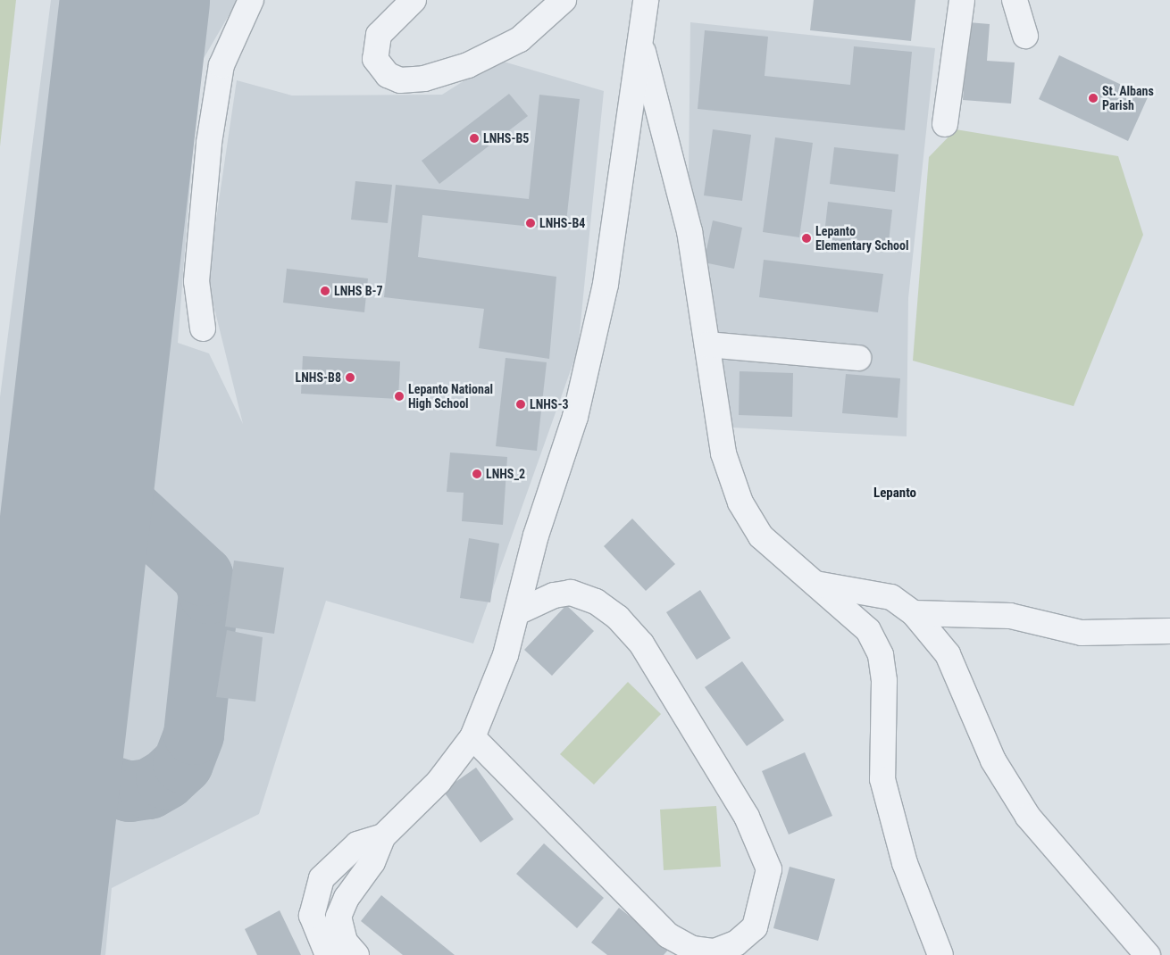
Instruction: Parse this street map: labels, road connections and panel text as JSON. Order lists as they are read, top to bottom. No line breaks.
{"districts":["Lepanto"],"places":["St. Albans Parish","LNHS-B5","LNHS-B4","Lepanto Elementary School","LNHS B-7","LNHS-B8","Lepanto National High School","LNHS-3","LNHS_2"]}
